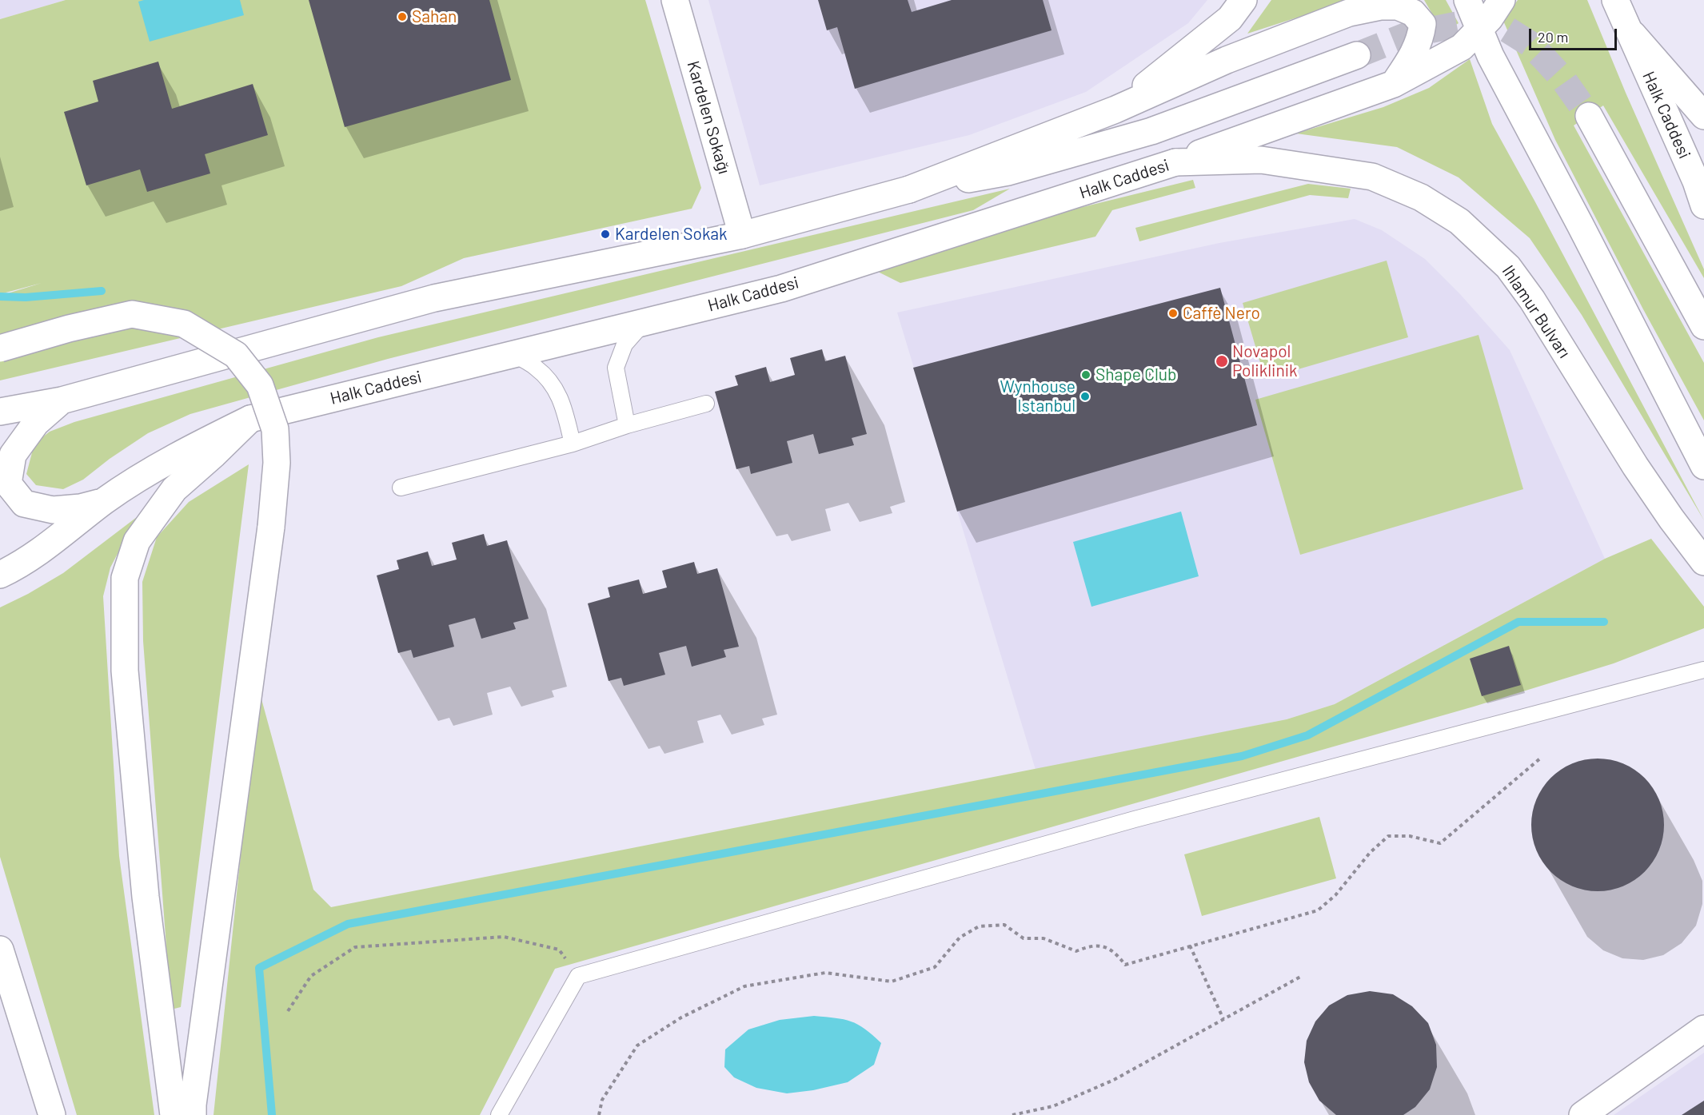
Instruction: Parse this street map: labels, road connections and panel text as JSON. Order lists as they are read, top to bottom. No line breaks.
{"streets":{"main road":["Halk Caddesi","Kardelen Sokağı","Ihlamur Bulvarı"]},"crossings":[["Halk Caddesi","Ihlamur Bulvarı"]],"places":["Sahan","Kardelen Sokak","Caffè Nero","Novapol Poliklinik","Shape Club","Wynhouse Istanbul"],"scale_bar":"20 m"}
